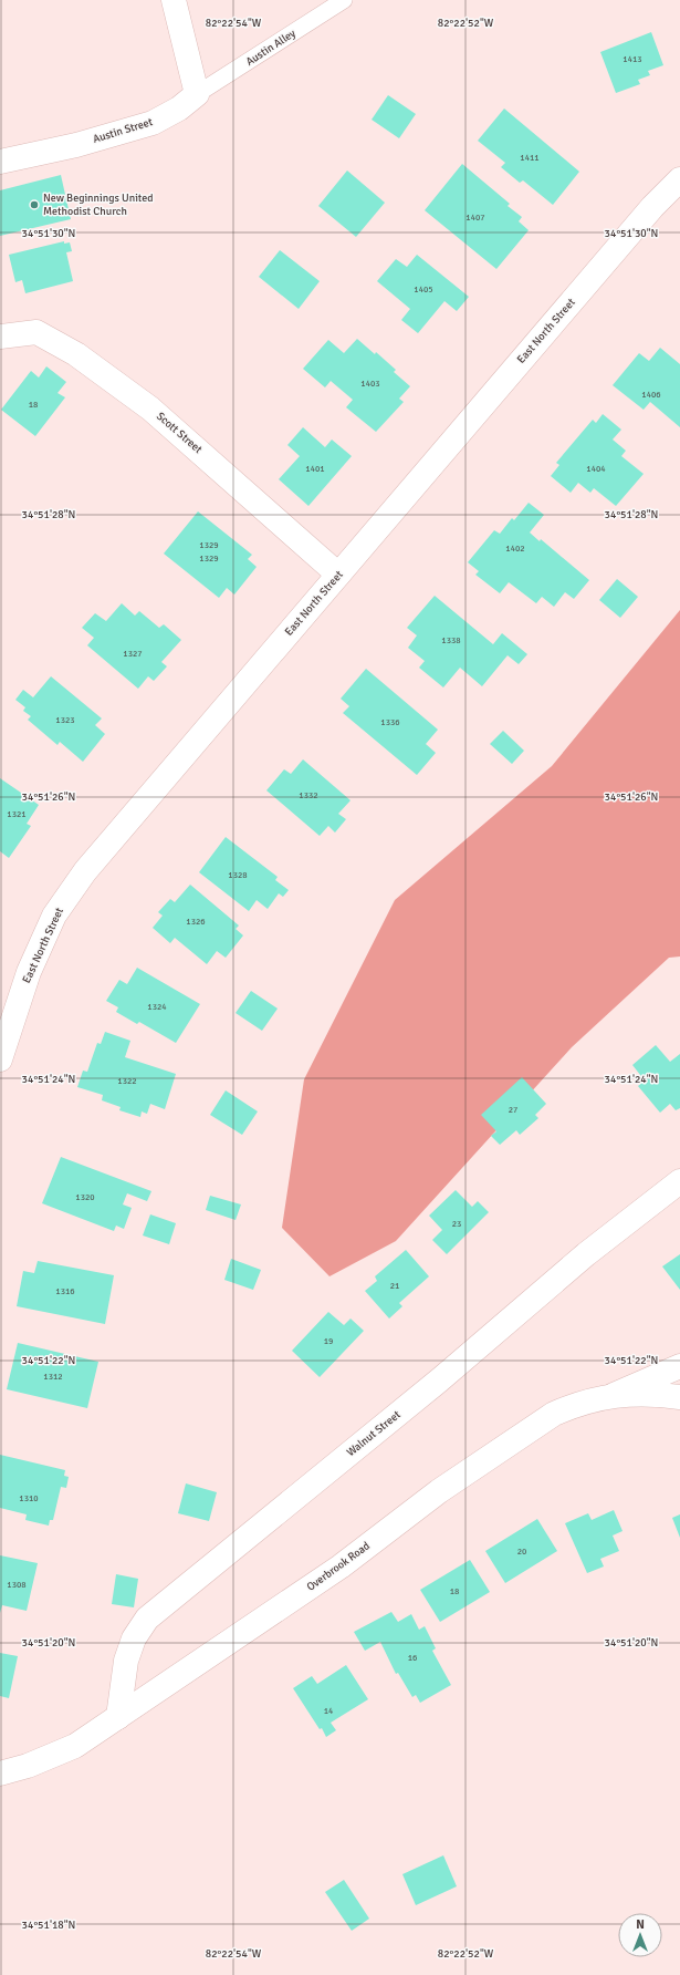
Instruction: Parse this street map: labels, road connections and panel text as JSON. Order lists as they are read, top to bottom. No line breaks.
{"streets":{"street":["Austin Street","East North Street","Scott Street","Walnut Street","Overbrook Road"],"lane":["Austin Alley"]},"crossings":[["Austin Alley","Austin Street"],["East North Street","Scott Street"],["Walnut Street","Overbrook Road"]],"places":["New Beginnings United Methodist Church"],"house_numbers":["1413","1411","1407","1405","1403","1406","18","1401","1404","1329","1402","1329","1338","1327","1323","1336","1332","1321","1328","1326","1324","1322","27","1320","23","21","1316","19","1312","1310","20","1308","18","16","14"],"north":"top","coordinates":["82°22'54\"W","82°22'52\"W","34°51'30\"N","34°51'28\"N","34°51'26\"N","34°51'24\"N","34°51'22\"N","34°51'20\"N","34°51'18\"N"]}
